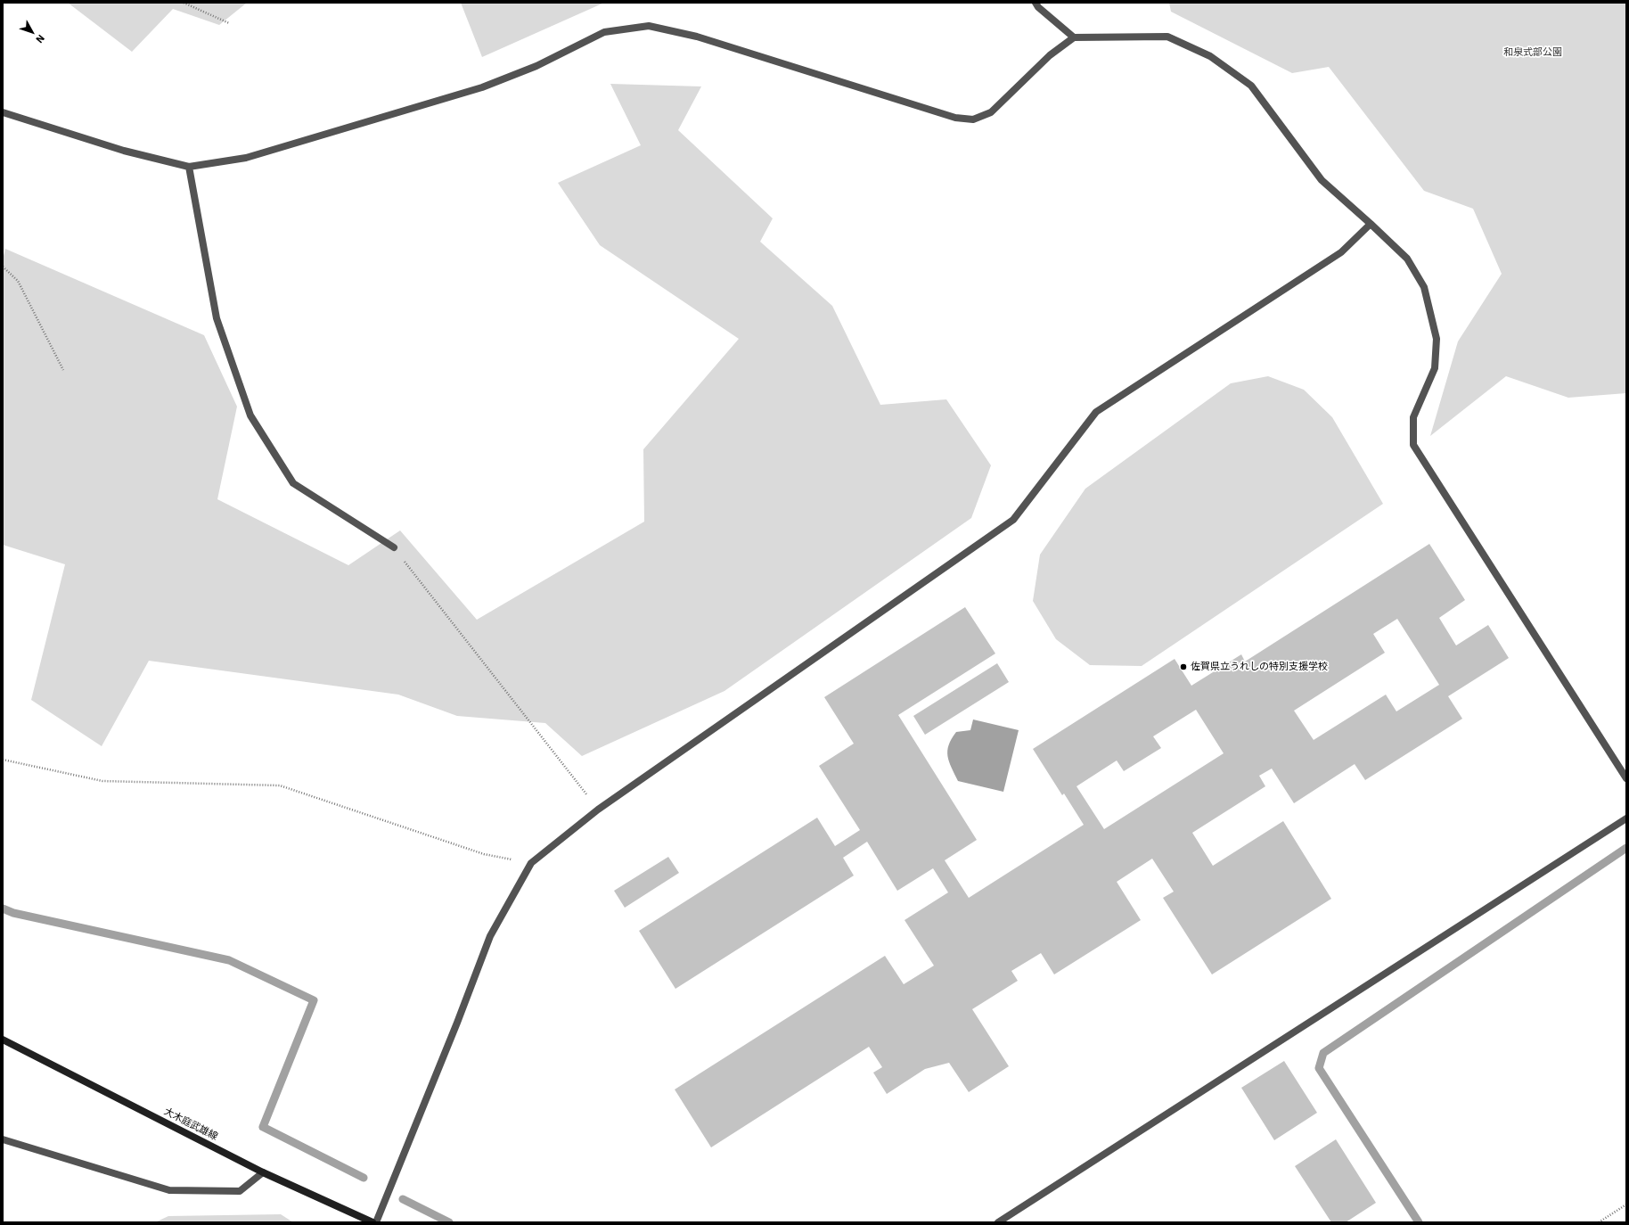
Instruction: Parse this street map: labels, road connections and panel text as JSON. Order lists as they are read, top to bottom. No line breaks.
{"streets":{"main road":["大木庭武雄線"]},"parks":["和泉式部公園"],"places":["佐賀県立うれしの特別支援学校"],"north":"bottom right"}
